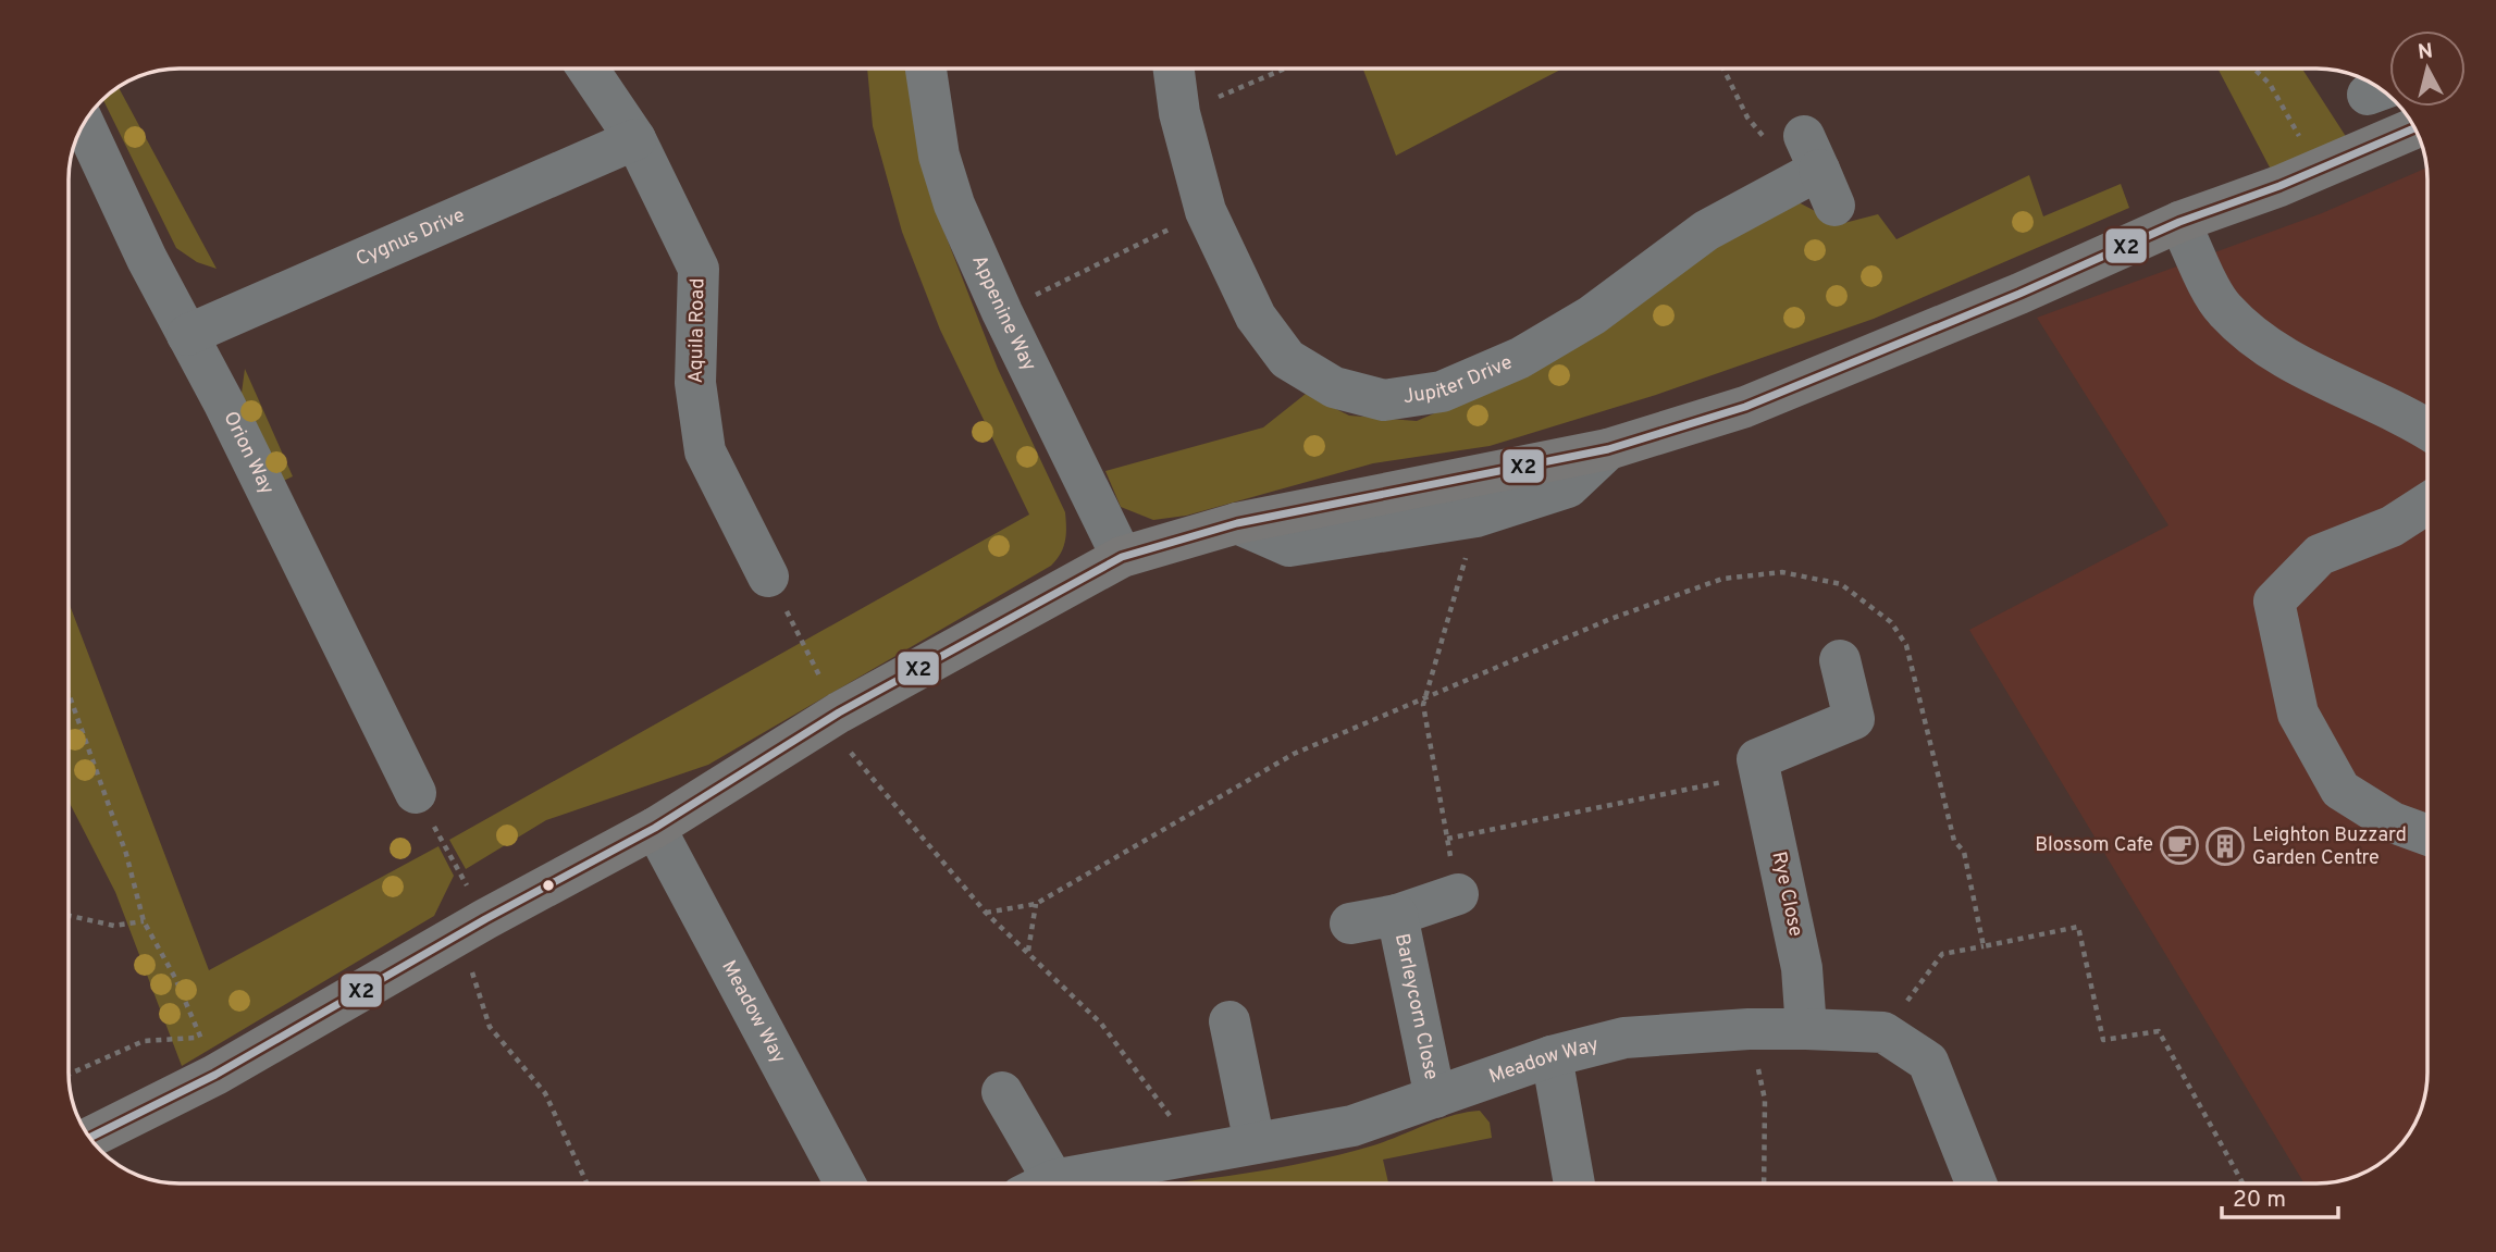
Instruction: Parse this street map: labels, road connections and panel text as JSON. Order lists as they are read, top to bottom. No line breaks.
{"streets":{"street":["Cygnus Drive","Appenine Way","Aquila Road","Jupiter Drive","Orion Way","Rye Close","Barleycorn Close","Meadow Way"]},"crossings":[["Cygnus Drive","Aquila Road"],["Cygnus Drive","Orion Way"],["Rye Close","Meadow Way"],["Barleycorn Close","Meadow Way"]],"places":{"cafe":["Blossom Cafe"],"building":["Leighton Buzzard Garden Centre"]},"lines":["transit line X2"],"scale_bar":"20 m","north":"top"}
